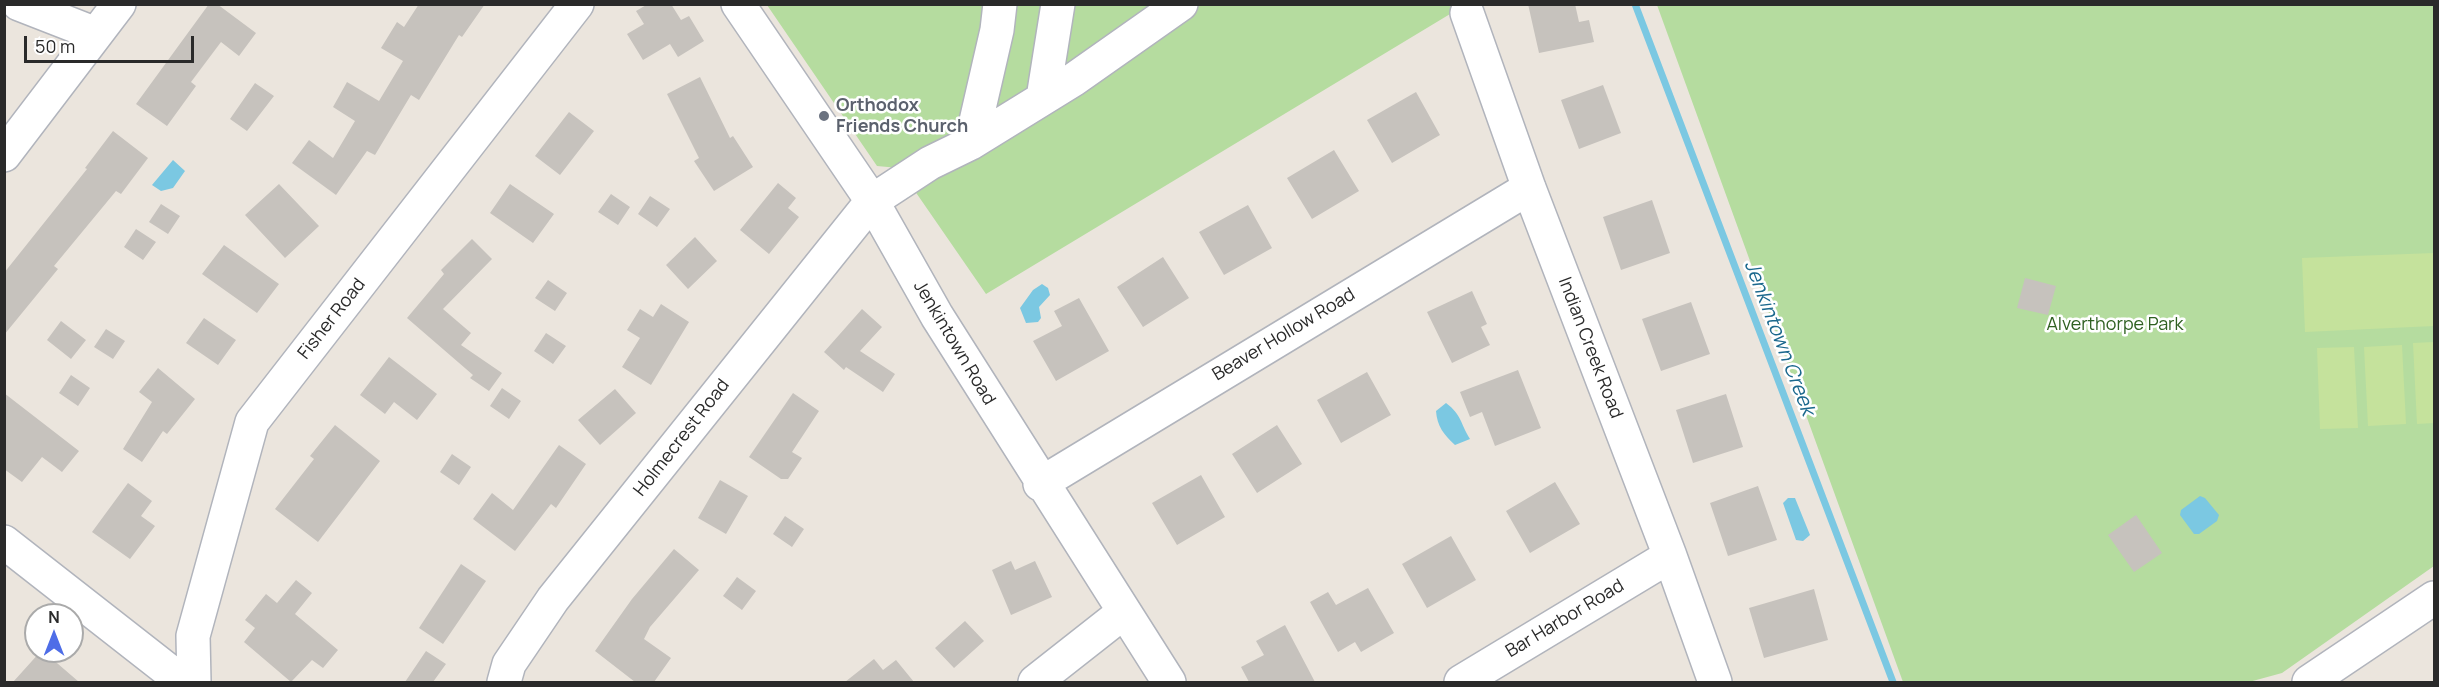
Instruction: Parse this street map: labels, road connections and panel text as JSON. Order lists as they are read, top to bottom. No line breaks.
{"streets":{"street":["Fisher Road","Beaver Hollow Road","Jenkintown Road","Indian Creek Road","Holmecrest Road","Bar Harbor Road"]},"crossings":[["Beaver Hollow Road","Jenkintown Road"],["Beaver Hollow Road","Indian Creek Road"],["Jenkintown Road","Holmecrest Road"],["Indian Creek Road","Bar Harbor Road"]],"water":["Jenkintown Creek"],"parks":["Alverthorpe Park"],"places":["Orthodox Friends Church"],"scale_bar":"50 m","north":"top"}
